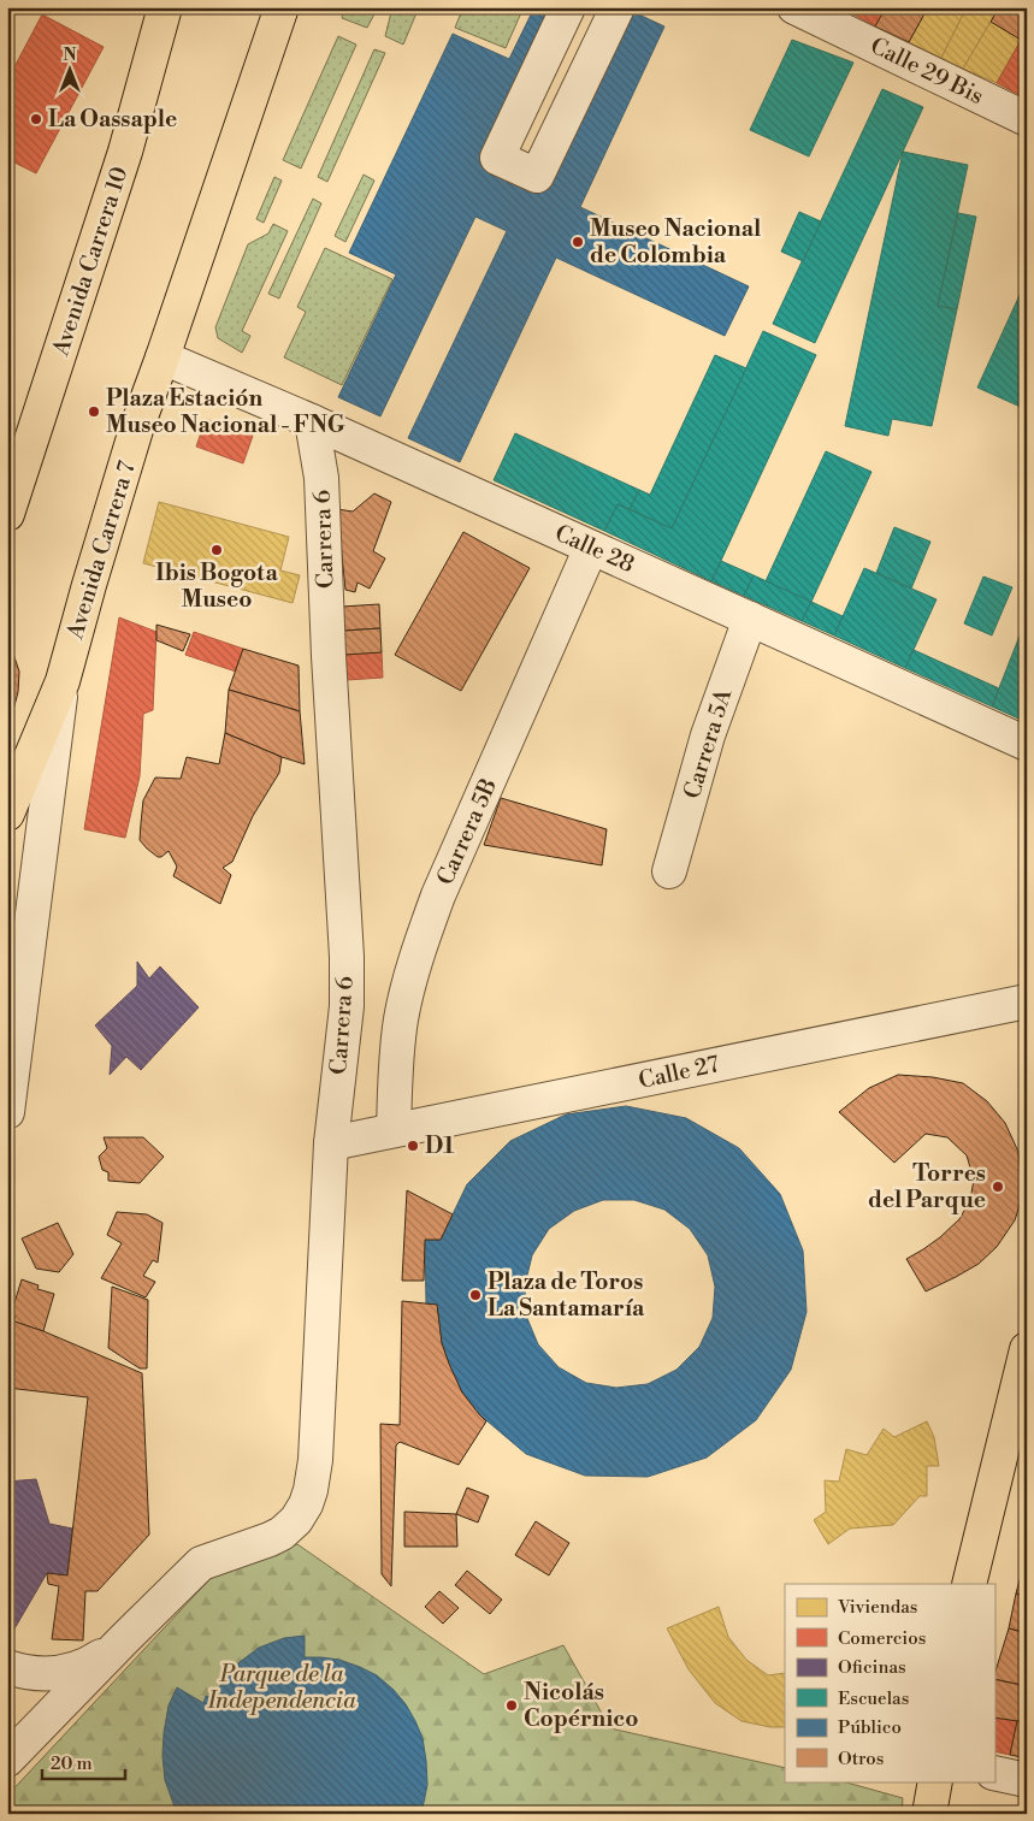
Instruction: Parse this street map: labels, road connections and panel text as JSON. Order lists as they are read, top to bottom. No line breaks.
{"streets":{"main road":["Avenida Carrera 10","Avenida Carrera 7"],"street":["Calle 29 Bis","Carrera 6","Calle 28","Carrera 5A","Carrera 5B","Calle 27"]},"crossings":[["Carrera 6","Calle 28"],["Carrera 6","Calle 27"],["Calle 28","Avenida Carrera 7"],["Calle 28","Carrera 5A"],["Calle 28","Carrera 5B"],["Carrera 5B","Calle 27"]],"parks":["Parque de la Independencia"],"places":["La Oassaple","Museo Nacional de Colombia","Plaza Estación Museo Nacional - FNG","Ibis Bogota Museo","D1","Torres del Parque","Plaza de Toros La Santamaría","Nicolás Copérnico"],"legend":["Viviendas","Comercios","Oficinas","Escuelas","Público","Otros"],"scale_bar":"20 m","north":"top"}
